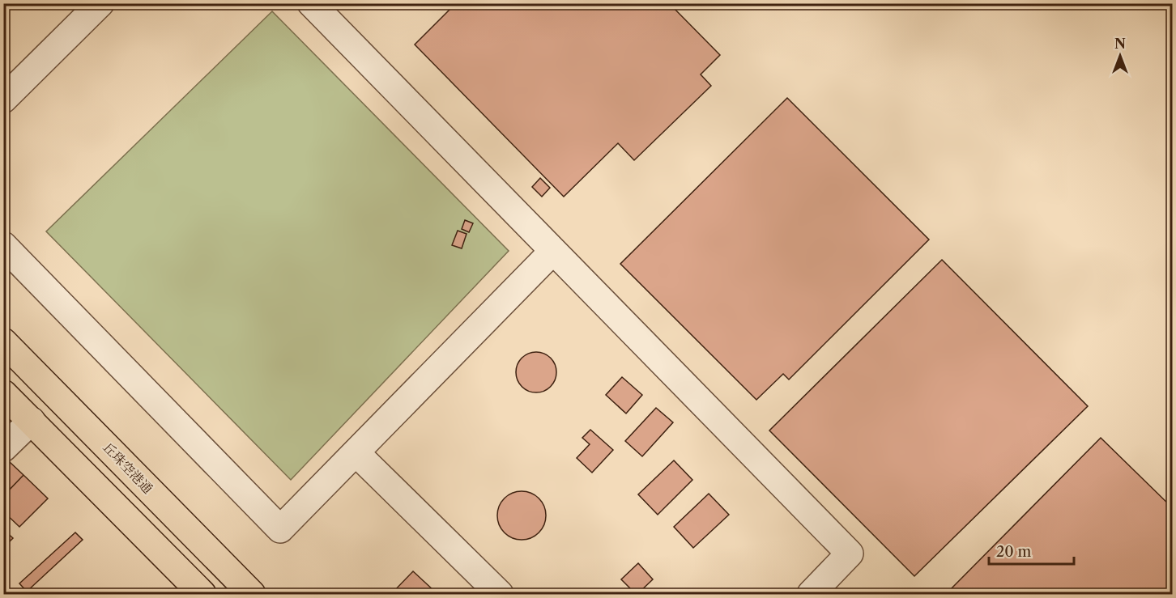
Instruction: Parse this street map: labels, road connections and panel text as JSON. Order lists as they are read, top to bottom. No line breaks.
{"streets":{"main road":["丘珠空港通"]},"scale_bar":"20 m","north":"top"}
